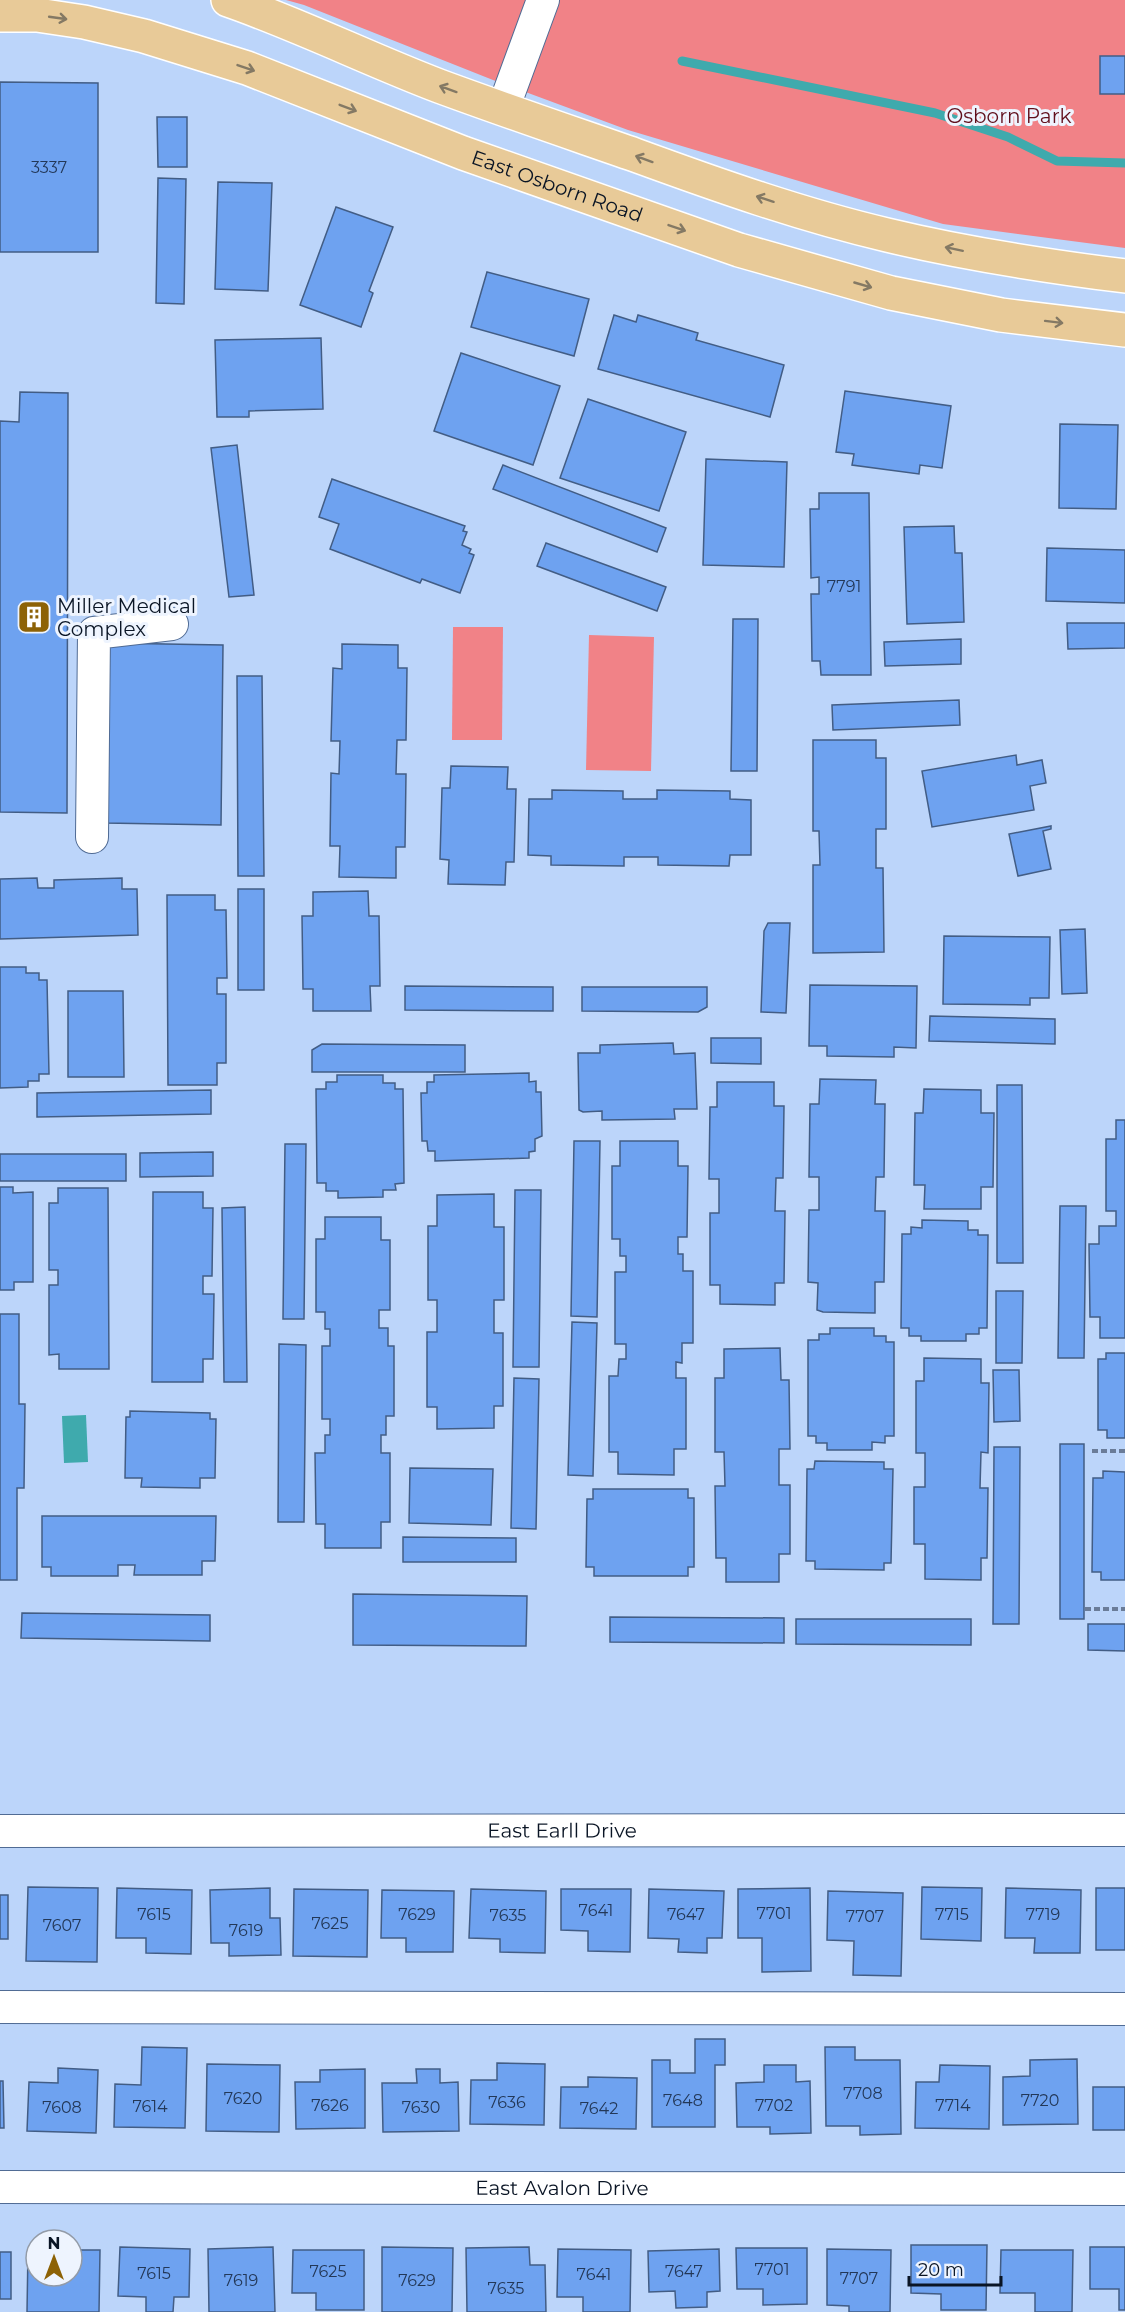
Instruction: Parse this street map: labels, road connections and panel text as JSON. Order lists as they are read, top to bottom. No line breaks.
{"streets":{"main road":["East Osborn Road"],"street":["East Earll Drive","East Avalon Drive"]},"parks":["Osborn Park"],"places":{"building":["Miller Medical Complex"]},"house_numbers":["3337","7791","7641","7701","7615","7629","7647","7715","7719","7635","7707","7625","7607","7619","7708","7620","7648","7720","7636","7626","7702","7714","7614","7608","7630","7642","7701","7625","7647","7615","7641","7707","7619","7629","7635"],"scale_bar":"20 m","north":"top"}
